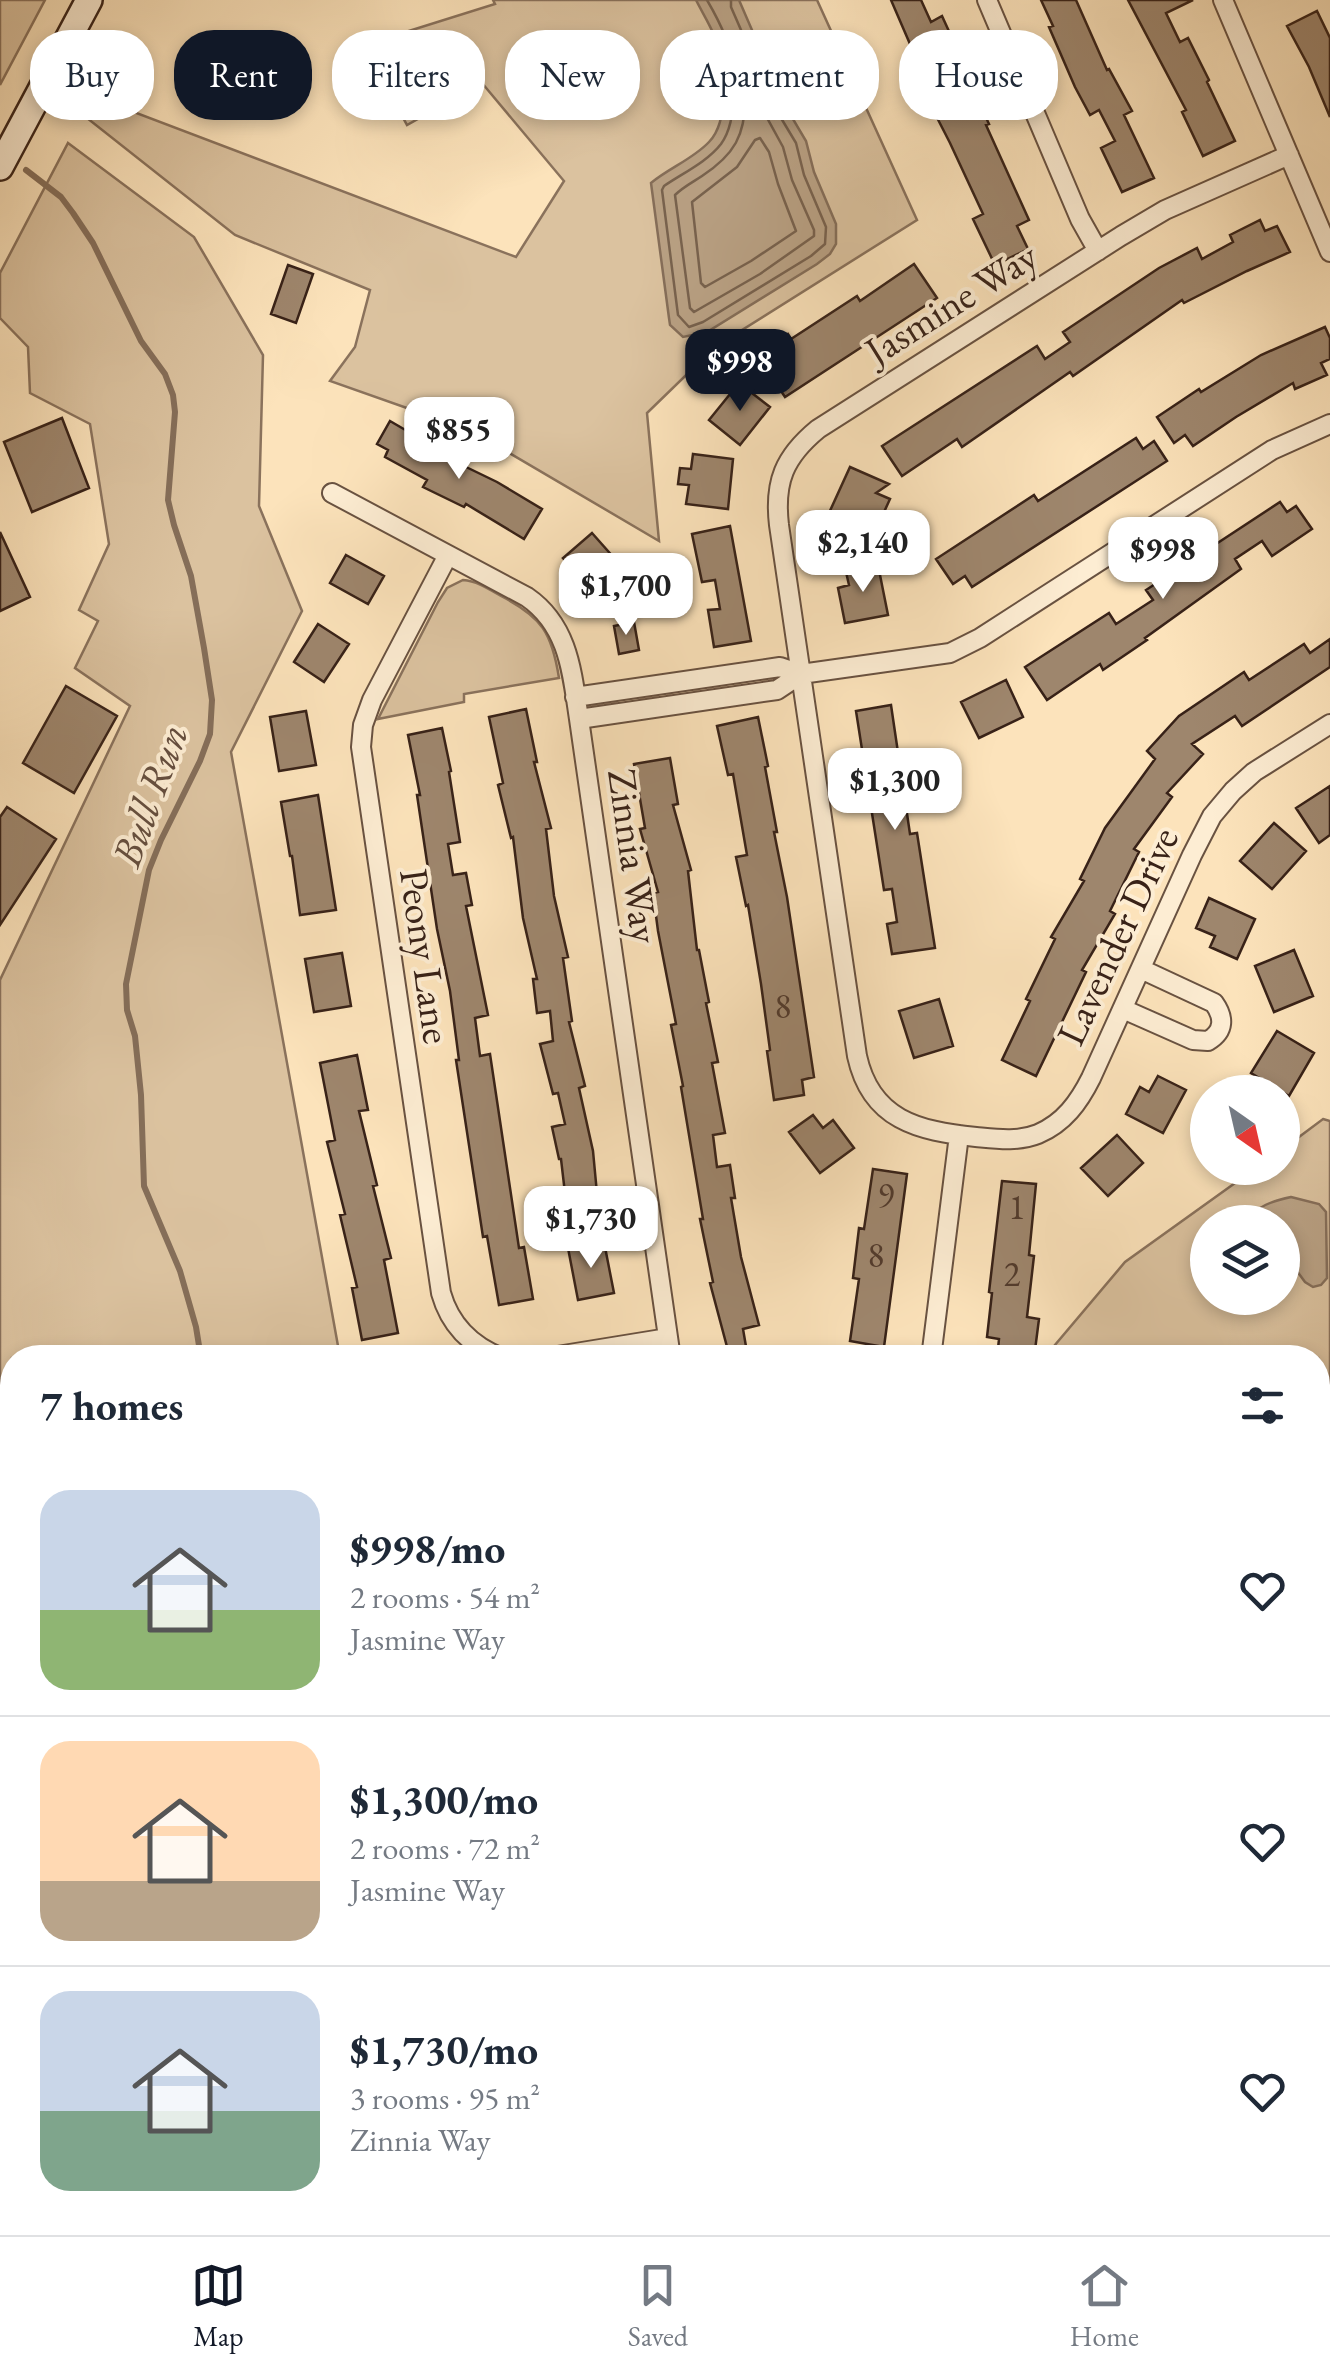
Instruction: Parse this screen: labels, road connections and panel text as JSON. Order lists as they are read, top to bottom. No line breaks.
{"streets":{"street":["Jasmine Way","Zinnia Way","Lavender Drive","Peony Lane"]},"crossings":[["Jasmine Way","Lavender Drive"],["Zinnia Way","Peony Lane"]],"water":["Bull Run"],"house_numbers":["8","9","1","8","2"],"north":"bottom right","page":{"chip":["Buy","Rent","Filters","New","Apartment","House"],"price":["$998","$855","$2,140","$998","$1,700","$1,300","$1,730"],"heading":"7 homes","list":[{"name":"$998/mo","note":"2 rooms · 54 m² · Jasmine Way"},{"name":"$1,300/mo","note":"2 rooms · 72 m² · Jasmine Way"},{"name":"$1,730/mo","note":"3 rooms · 95 m² · Zinnia Way"}],"tabs":["Map","Saved","Home"]}}
